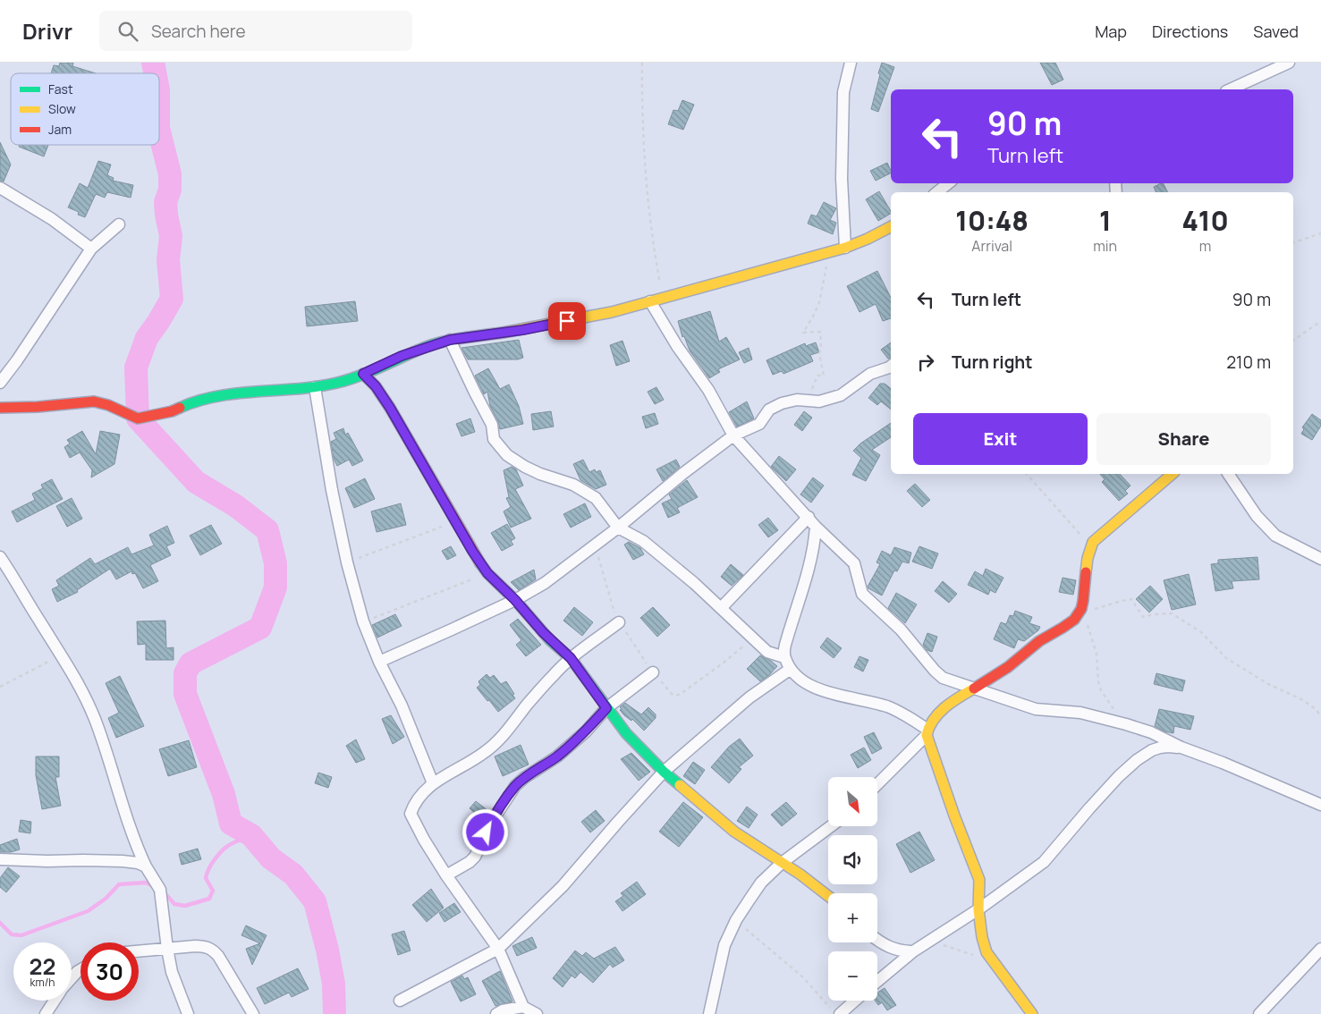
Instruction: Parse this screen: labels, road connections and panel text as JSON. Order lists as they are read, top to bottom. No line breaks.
{"legend":["Fast","Slow","Jam"],"north":"bottom right","page":{"header":"Drivr","search":"Search here","nav":["Map","Directions","Saved"],"turn":["90 m","Turn left"],"eta":["10:48","Arrival","1","min","410","m"],"list":[{"name":"Turn left","value":"90 m"},{"name":"Turn right","value":"210 m"}],"buttons":["Exit","Share"],"map_buttons":["+","−"],"speed":"22 km/h","limit":"30"}}
